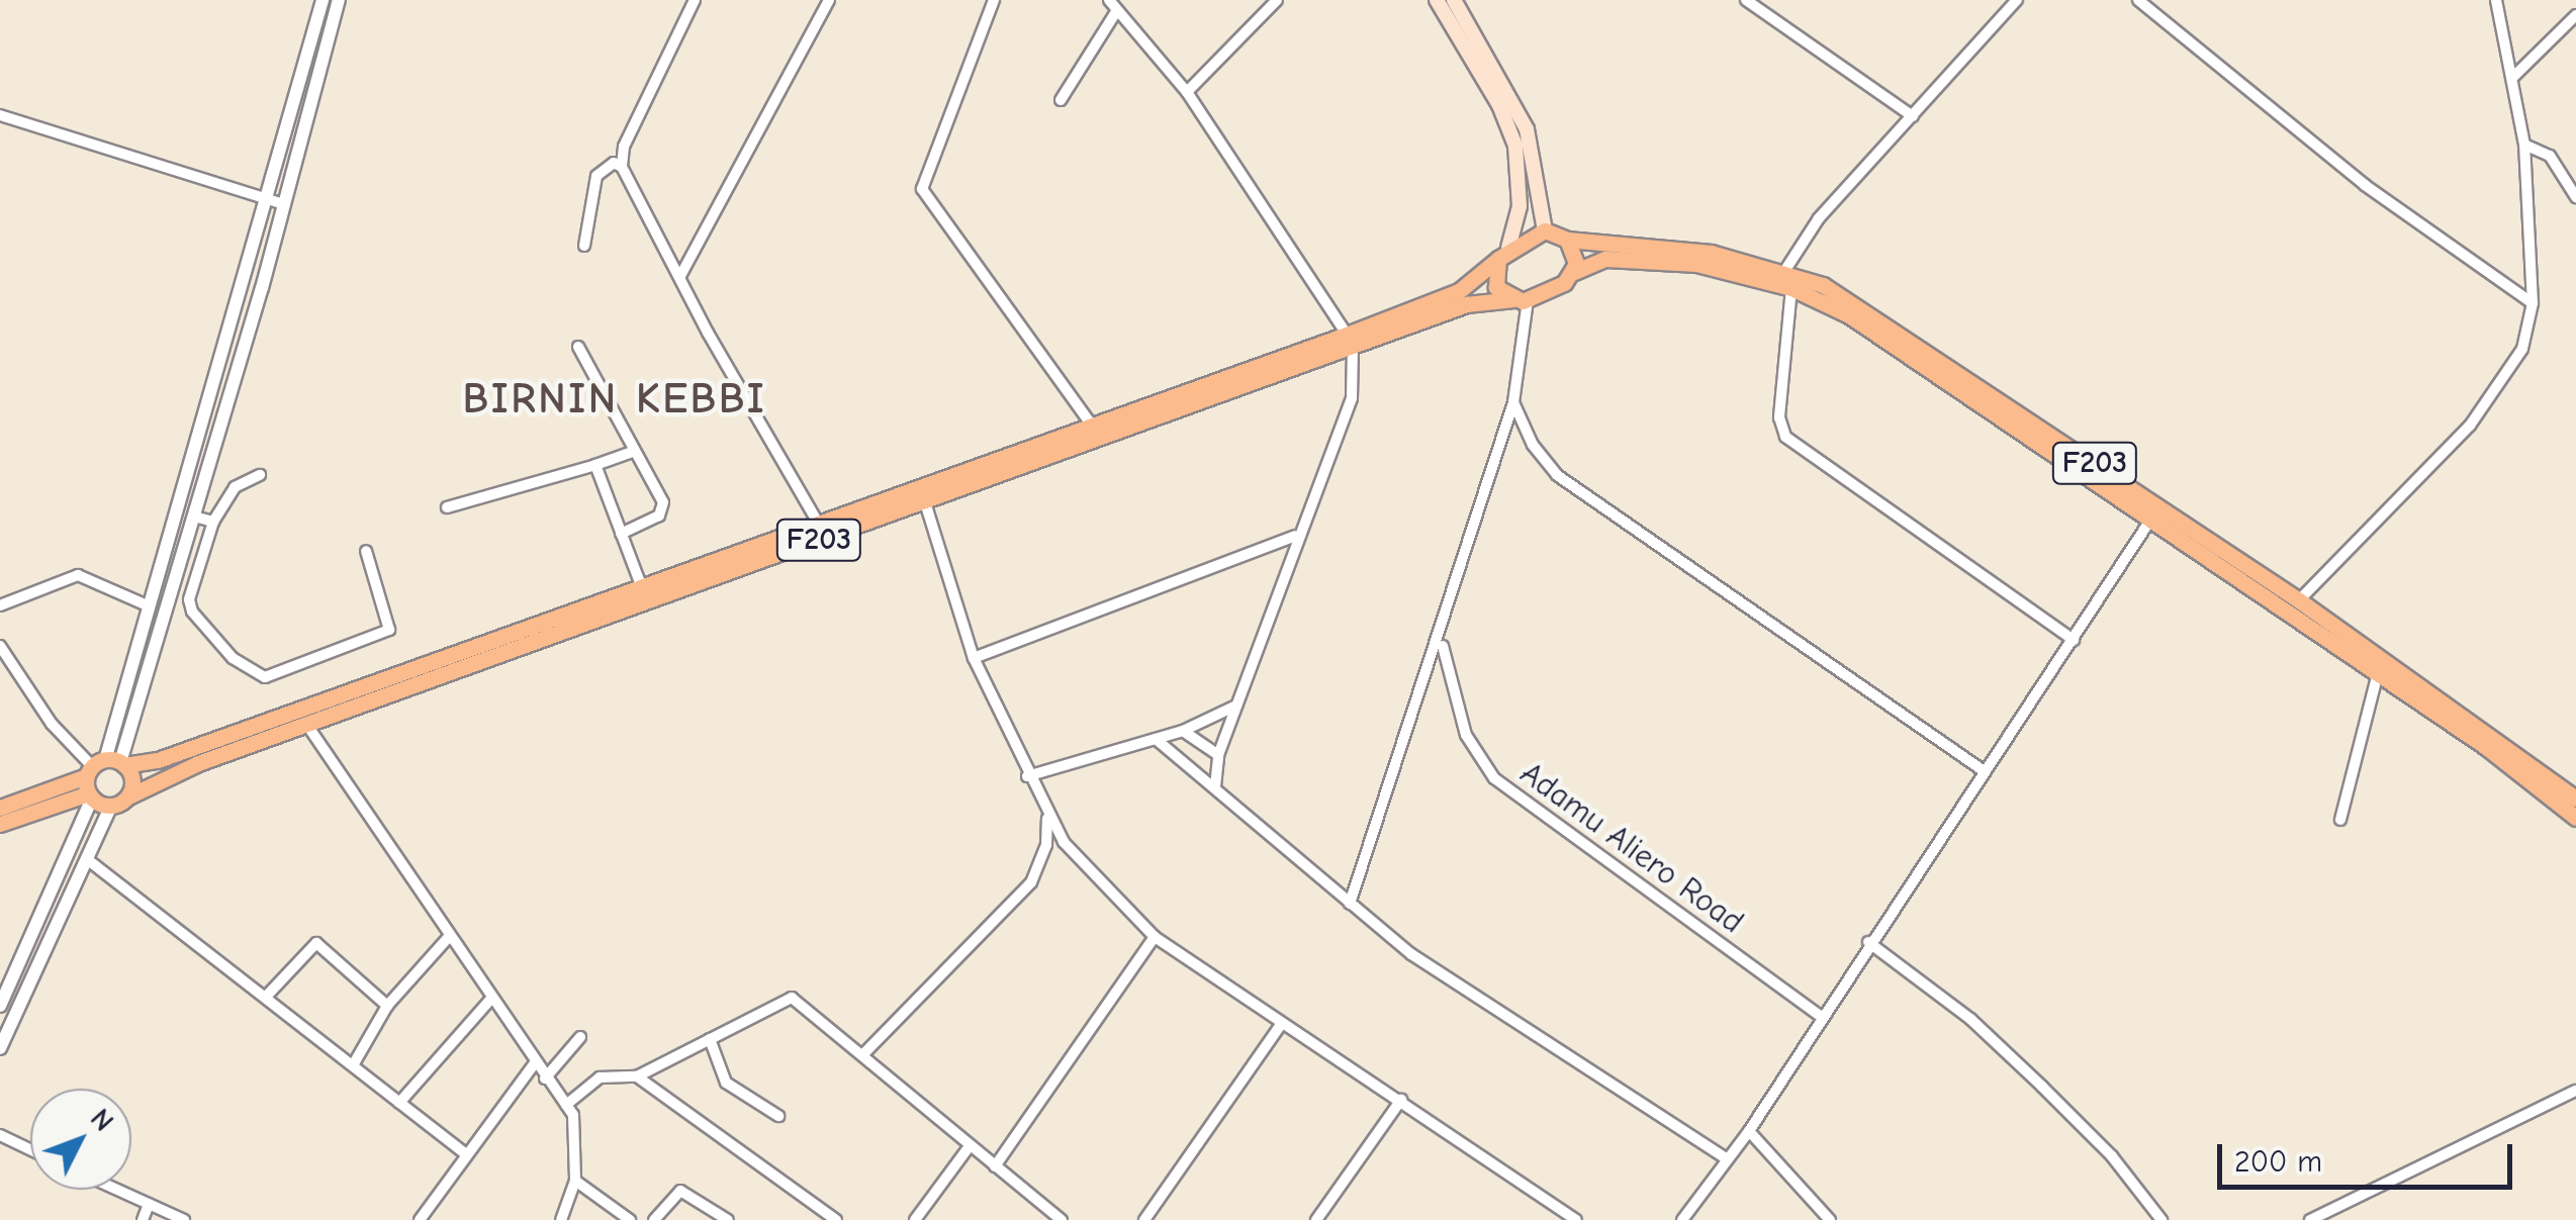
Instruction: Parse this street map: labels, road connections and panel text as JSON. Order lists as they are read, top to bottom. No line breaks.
{"streets":{"main road":["F203"],"street":["Adamu Aliero Road"]},"districts":["BIRNIN KEBBI"],"scale_bar":"200 m","north":"top right"}
